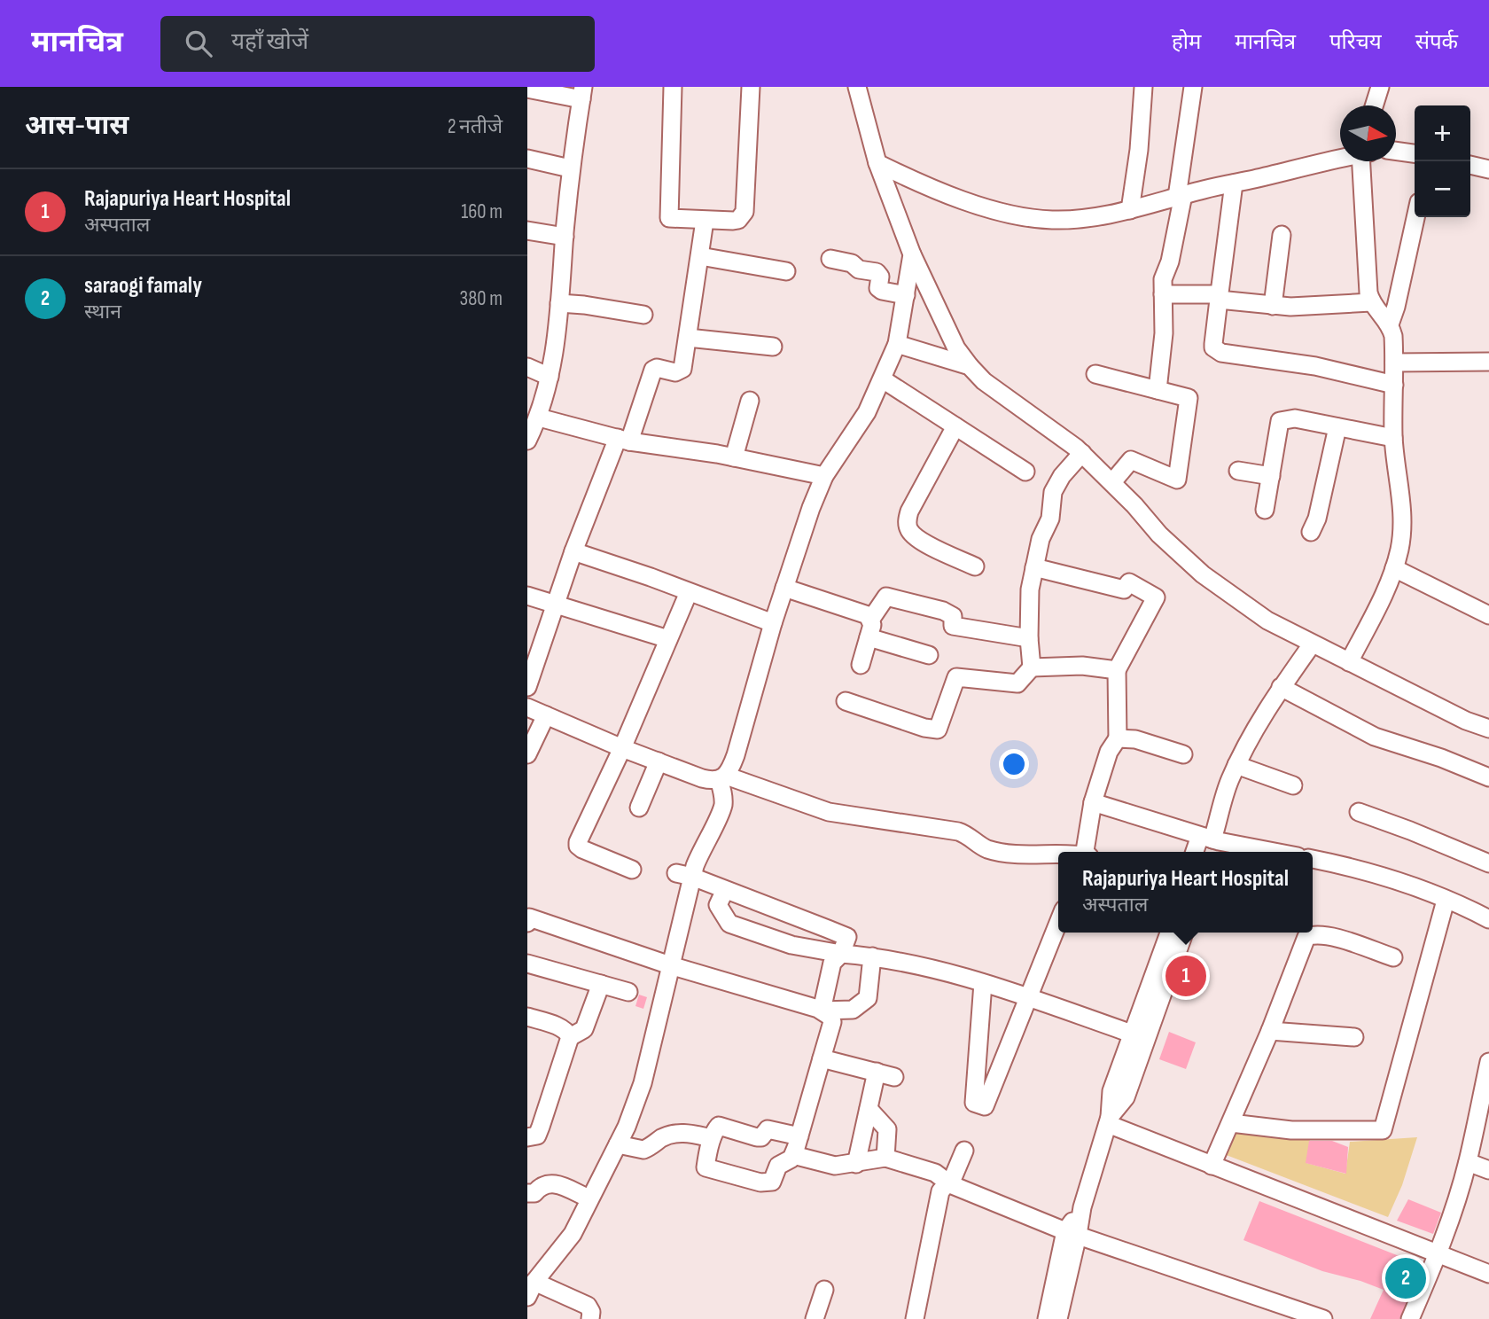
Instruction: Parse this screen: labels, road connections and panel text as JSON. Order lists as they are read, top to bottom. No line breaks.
{"north":"right","page":{"header":"मानचित्र","search":"यहाँ खोजें","nav":["होम","मानचित्र","परिचय","संपर्क"],"heading":["आस-पास","2 नतीजे"],"map_buttons":["+","−"],"list":[{"mark":"1","name":"Rajapuriya Heart Hospital","note":"अस्पताल","value":"160 m"},{"mark":"2","name":"saraogi famaly","note":"स्थान","value":"380 m"}],"popup":["Rajapuriya Heart Hospital","अस्पताल"],"pins":["1","2"]}}
